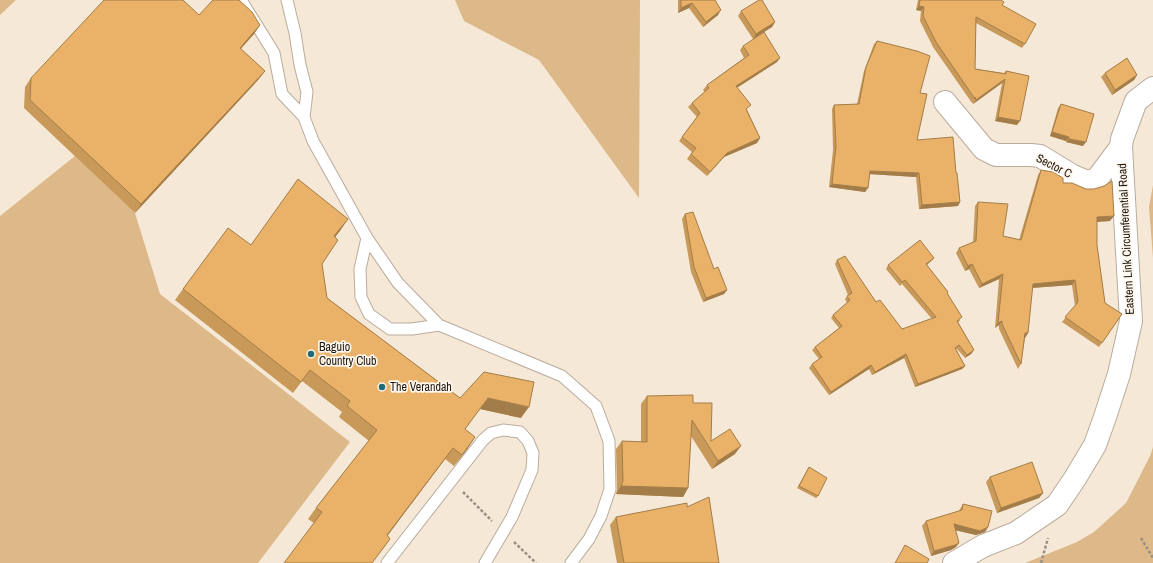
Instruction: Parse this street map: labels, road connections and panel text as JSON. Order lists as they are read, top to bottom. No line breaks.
{"streets":{"main road":["Sector C","Eastern Link Circumferential Road"]},"crossings":[["Sector C","Eastern Link Circumferential Road"]],"places":["Baguio Country Club","The Verandah"]}
